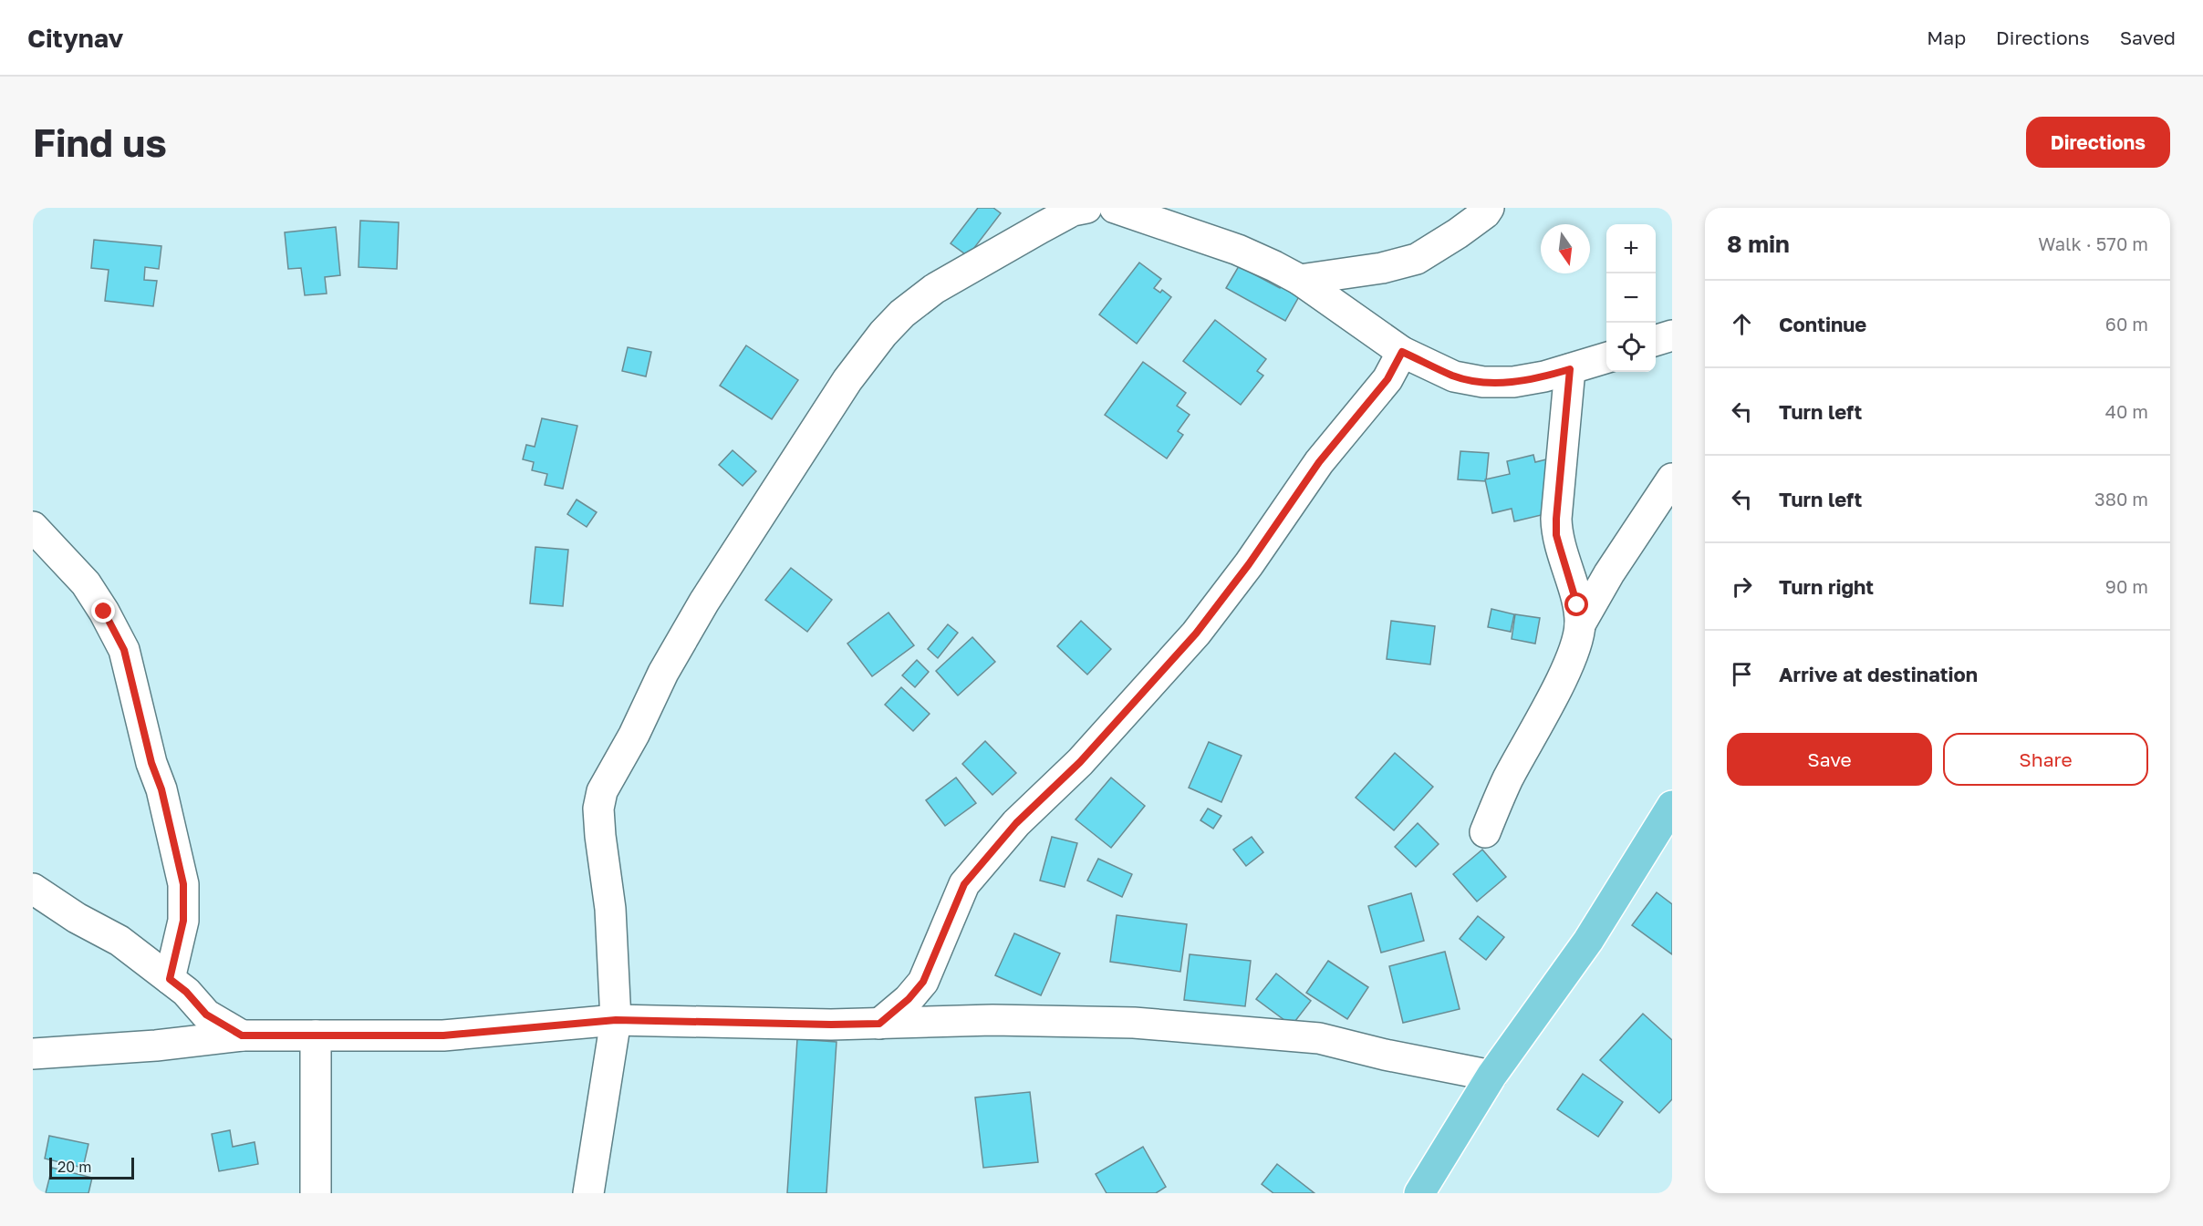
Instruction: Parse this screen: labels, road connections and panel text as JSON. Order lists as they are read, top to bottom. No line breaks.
{"scale_bar":"20 m","north":"bottom","page":{"header":"Citynav","nav":["Map","Directions","Saved"],"buttons":["Directions",["Save","Share"]],"title":"Find us","heading":["8 min","Walk · 570 m"],"map_buttons":["+","−"],"list":[["Continue","60 m"],["Turn left","40 m"],["Turn left","380 m"],["Turn right","90 m"],"Arrive at destination"],"scale":"20 m"}}
